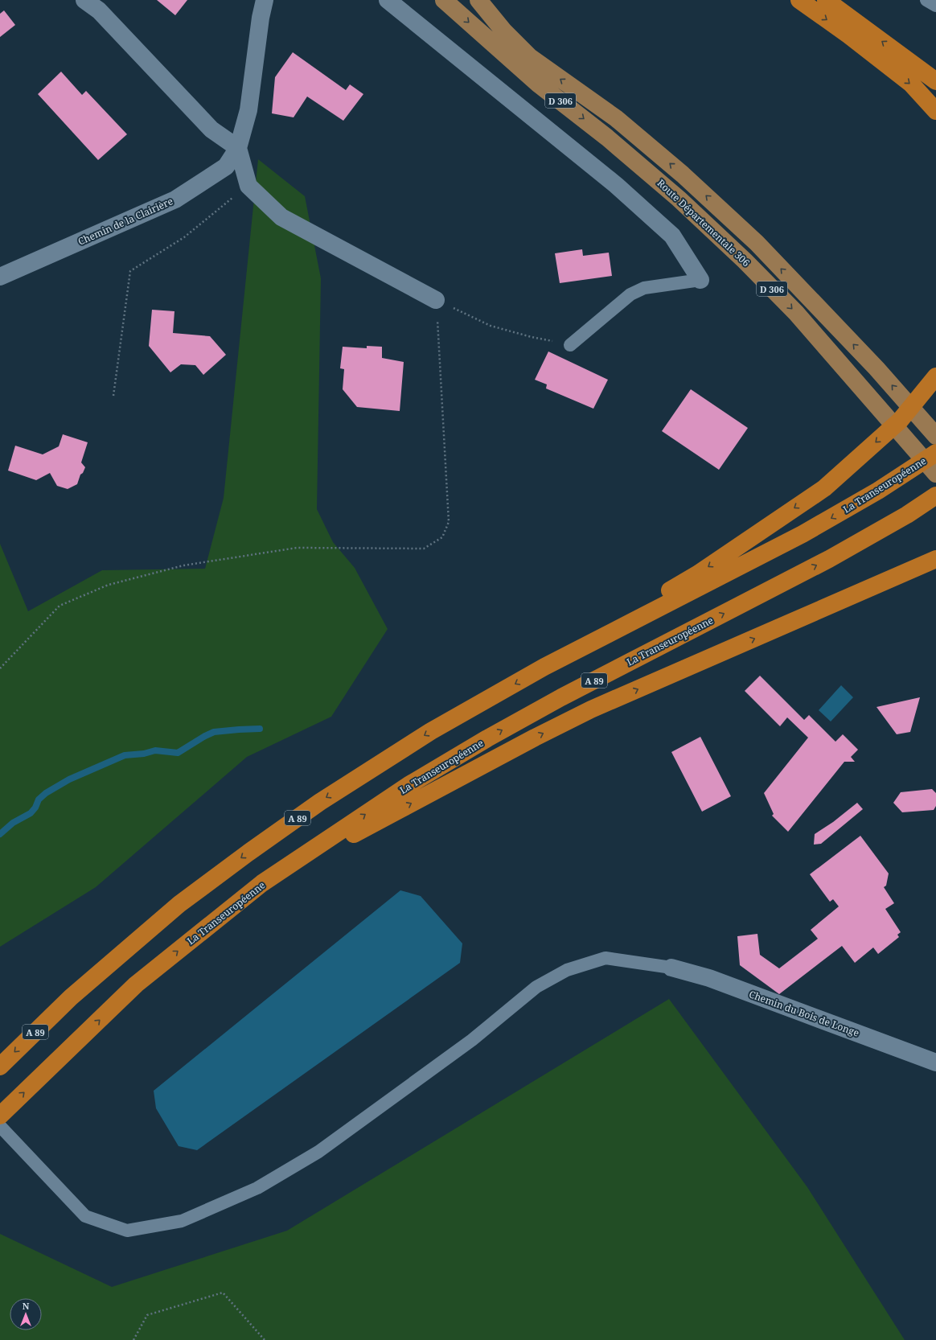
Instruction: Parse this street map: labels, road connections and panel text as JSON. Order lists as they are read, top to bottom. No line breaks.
{"streets":{"highway":["La Transeuropéenne","A 89"],"main road":["D 306","Route Départementale 306"],"street":["Chemin de la Clairière","Chemin du Bois de Longe"]},"north":"top"}
